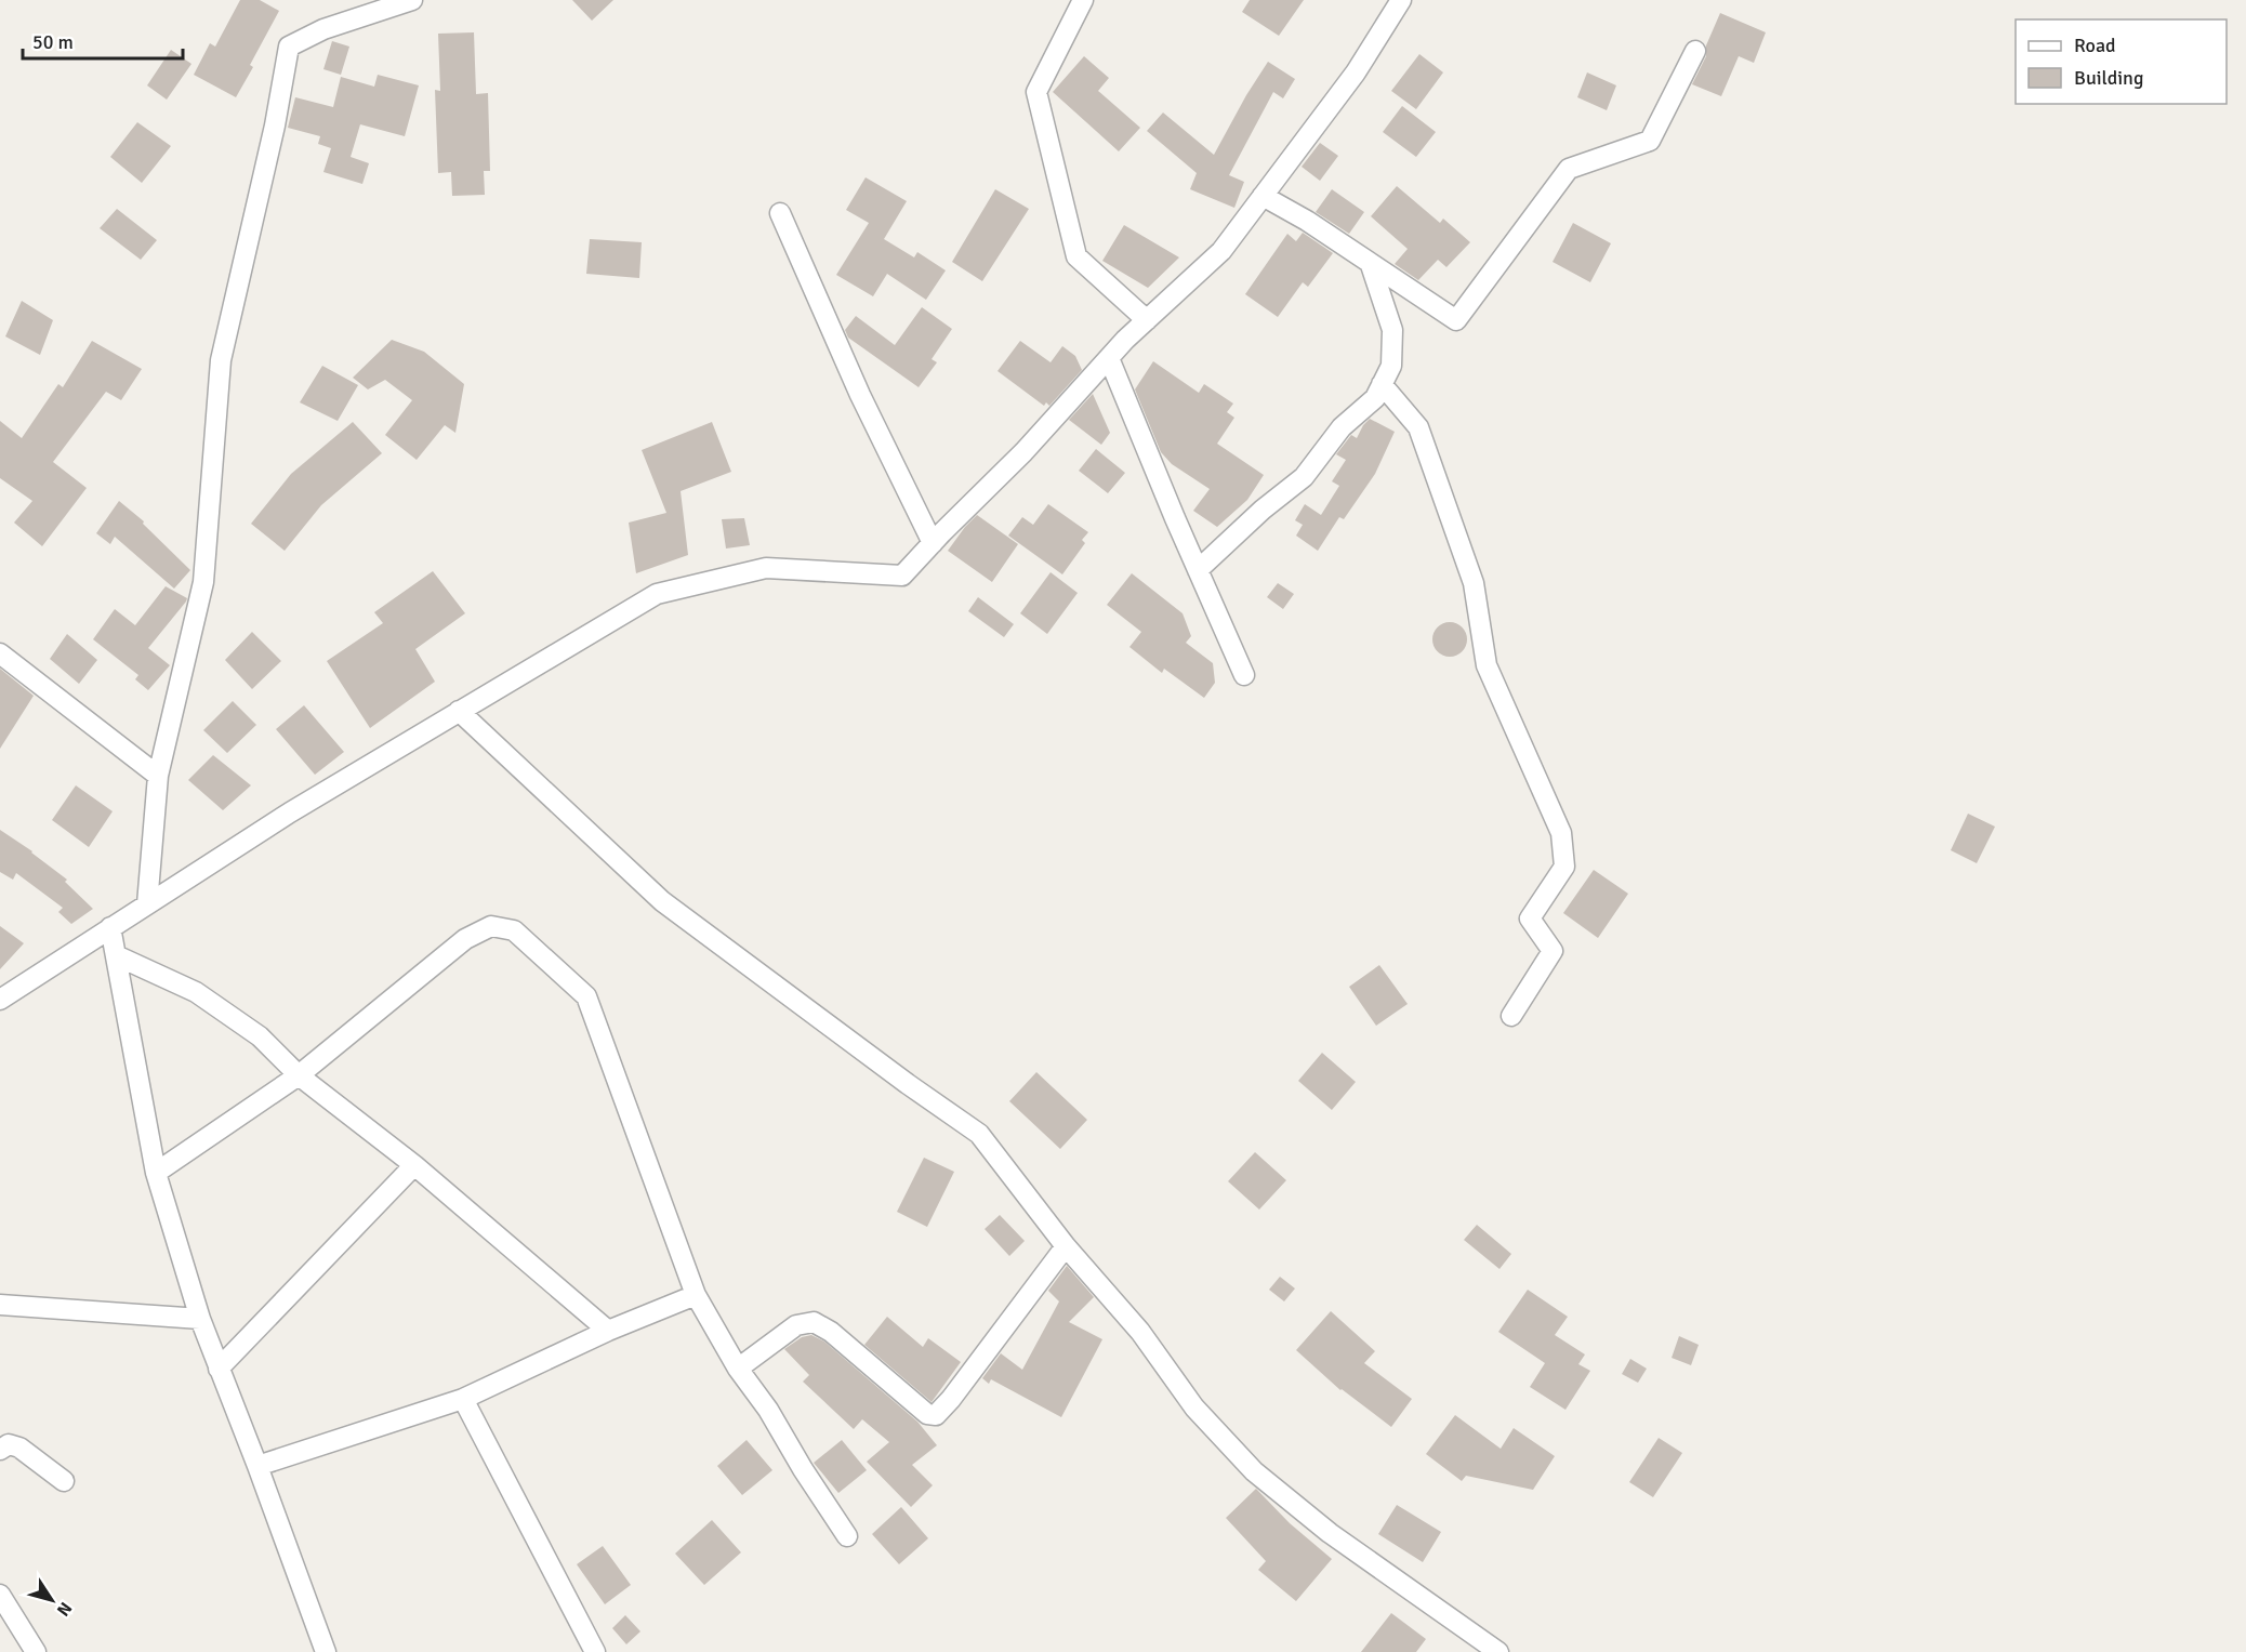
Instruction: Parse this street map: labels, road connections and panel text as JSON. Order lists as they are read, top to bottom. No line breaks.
{"legend":["Road","Building"],"scale_bar":"50 m","north":"bottom right"}
